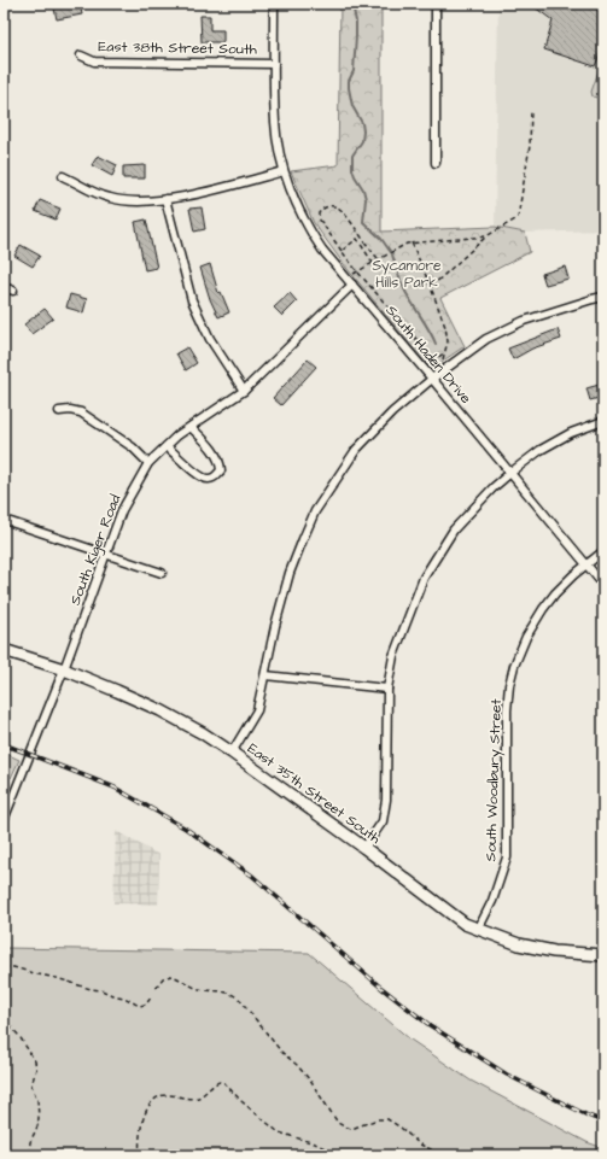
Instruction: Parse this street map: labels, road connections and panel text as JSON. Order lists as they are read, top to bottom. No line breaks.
{"streets":{"main road":["East 35th Street South"],"street":["East 38th Street South","South Haden Drive","South Kiger Road","South Woodbury Street"]},"crossings":[["East 38th Street South","South Haden Drive"],["South Haden Drive","South Kiger Road"],["South Haden Drive","South Woodbury Street"],["South Kiger Road","East 35th Street South"],["South Woodbury Street","East 35th Street South"]],"parks":["Sycamore Hills Park"]}
